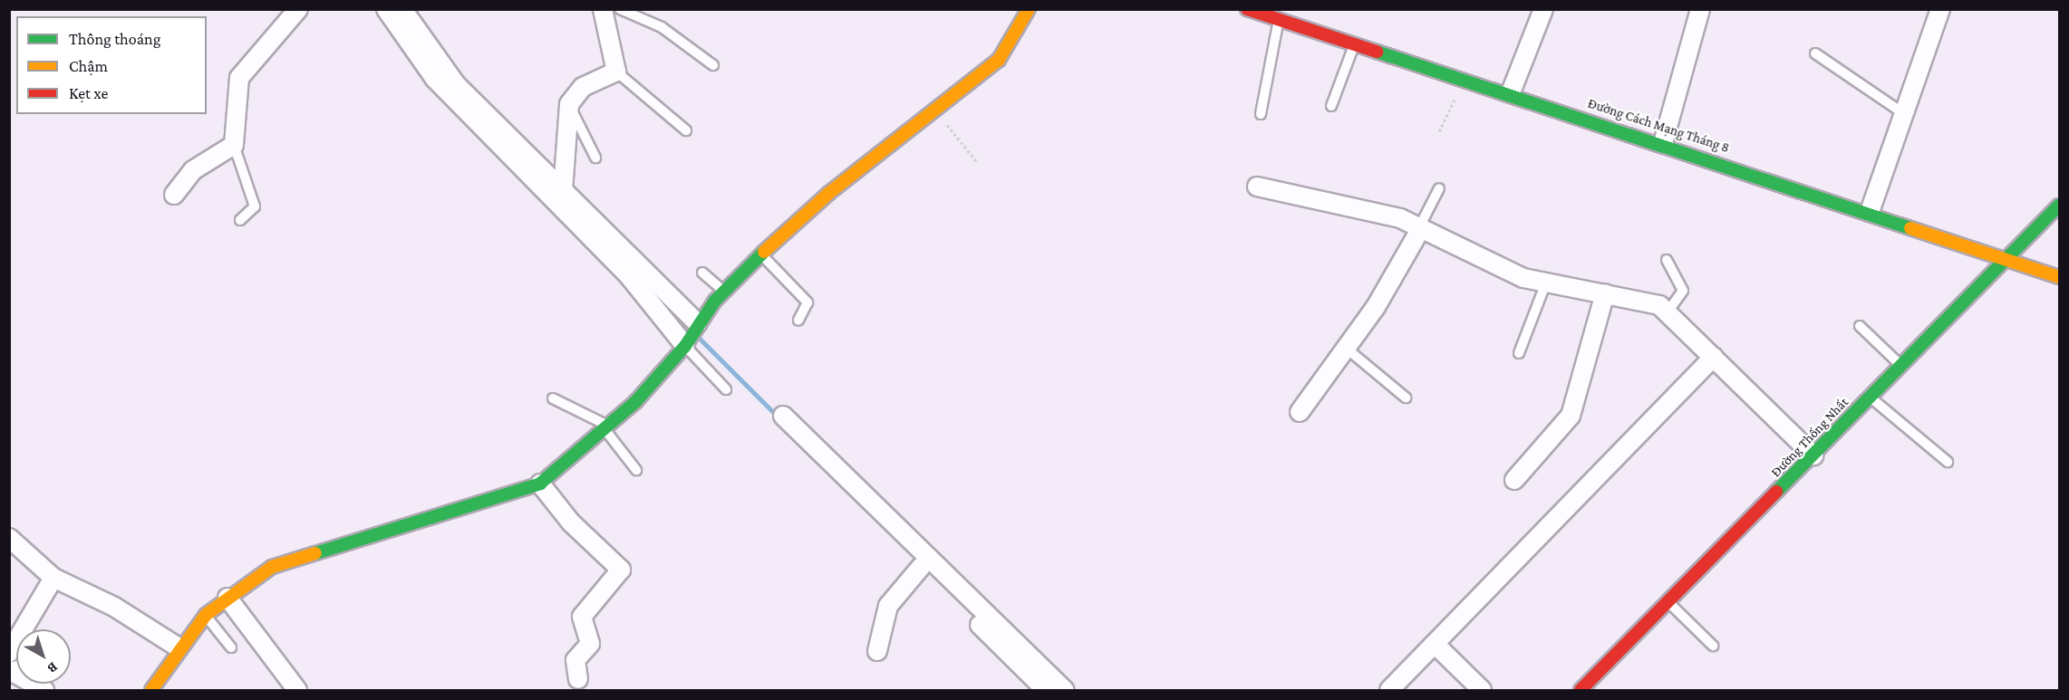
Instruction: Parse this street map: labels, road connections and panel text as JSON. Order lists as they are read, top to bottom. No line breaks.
{"streets":{"street":["Đường Cách Mạng Tháng 8","Đường Thống Nhất"]},"crossings":[["Đường Cách Mạng Tháng 8","Đường Thống Nhất"]],"legend":["Thông thoáng","Chậm","Kẹt xe"],"north":"bottom right"}
